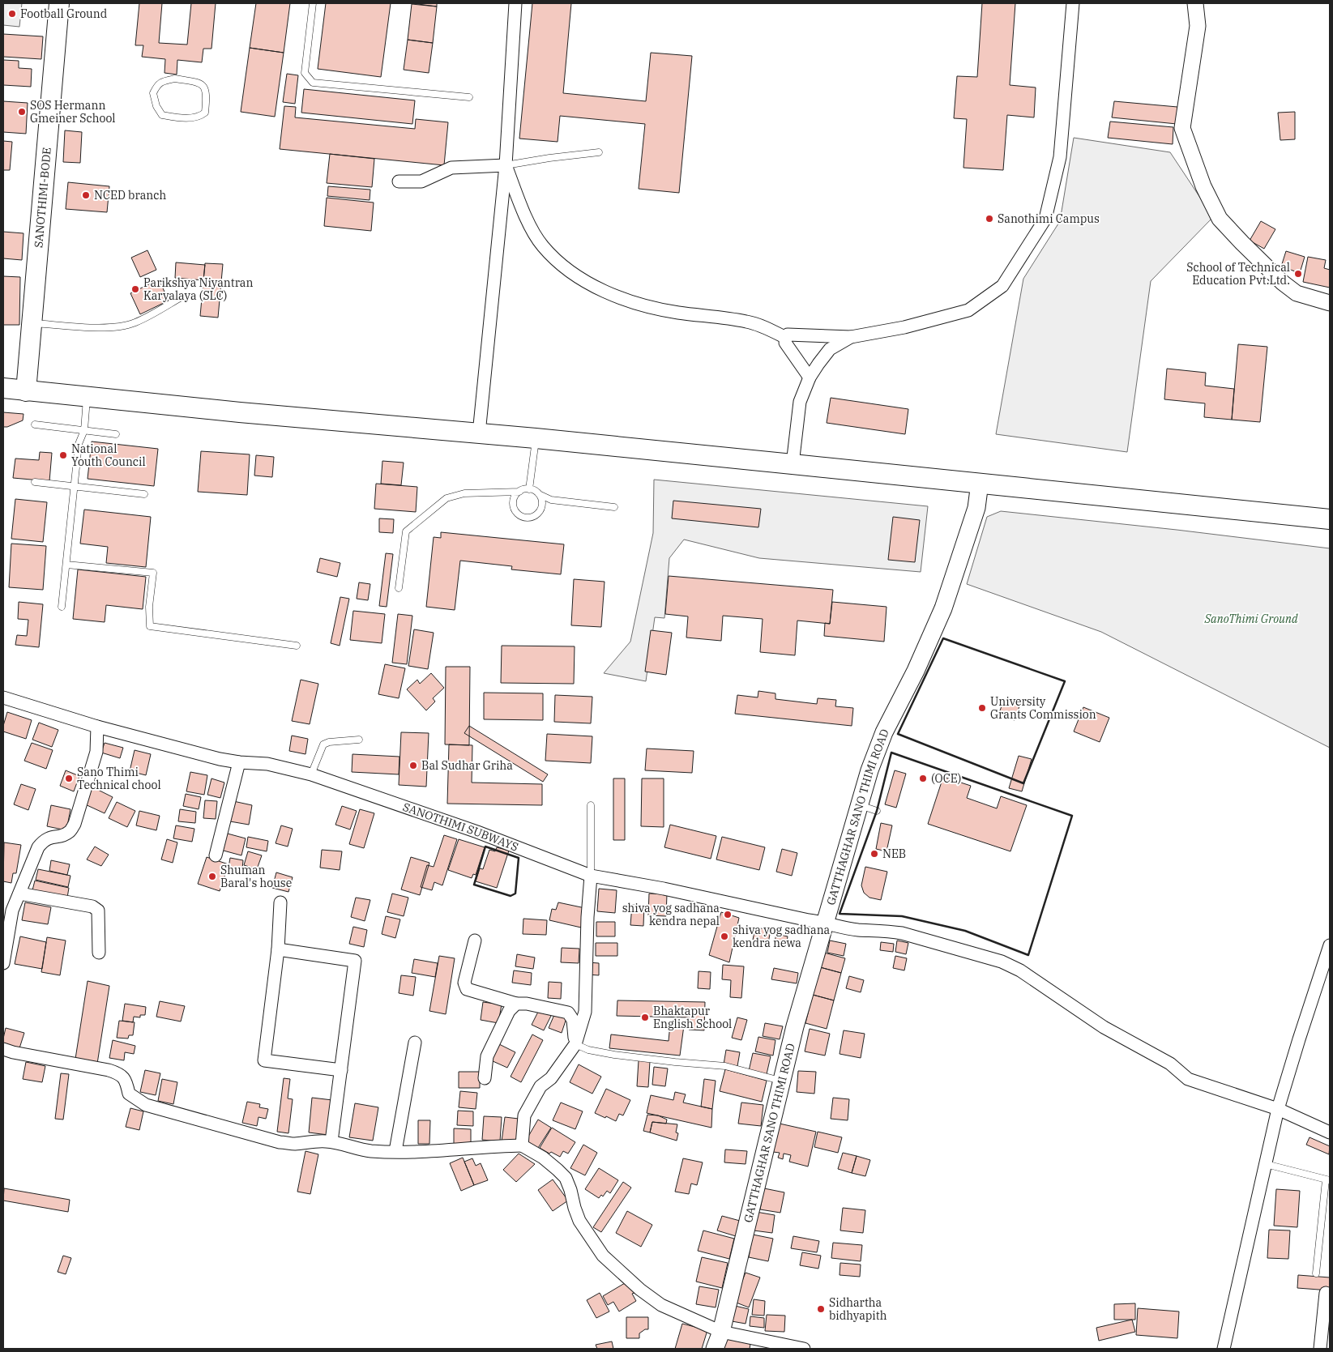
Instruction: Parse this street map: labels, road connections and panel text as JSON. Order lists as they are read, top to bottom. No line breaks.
{"streets":{"main road":["SANOTHIMI-BODE","GATTHAGHAR SANO THIMI ROAD"],"street":["SANOTHIMI SUBWAYS"]},"crossings":[["GATTHAGHAR SANO THIMI ROAD","SANOTHIMI SUBWAYS"]],"parks":["SanoThimi Ground"],"places":["Football Ground","SOS Hermann Gmeiner School","NCED branch","Sanothimi Campus","School of Technical Education Pvt.Ltd.","Parikshya Niyantran Karyalaya (SLC)","National Youth Council","University Grants Commission","Bal Sudhar Griha","Sano Thimi Technical chool","(OCE)","NEB","Shuman Baral's house","shiva yog sadhana kendra nepal","shiva yog sadhana kendra newa","Bhaktapur English School","Sidhartha bidhyapith"]}
